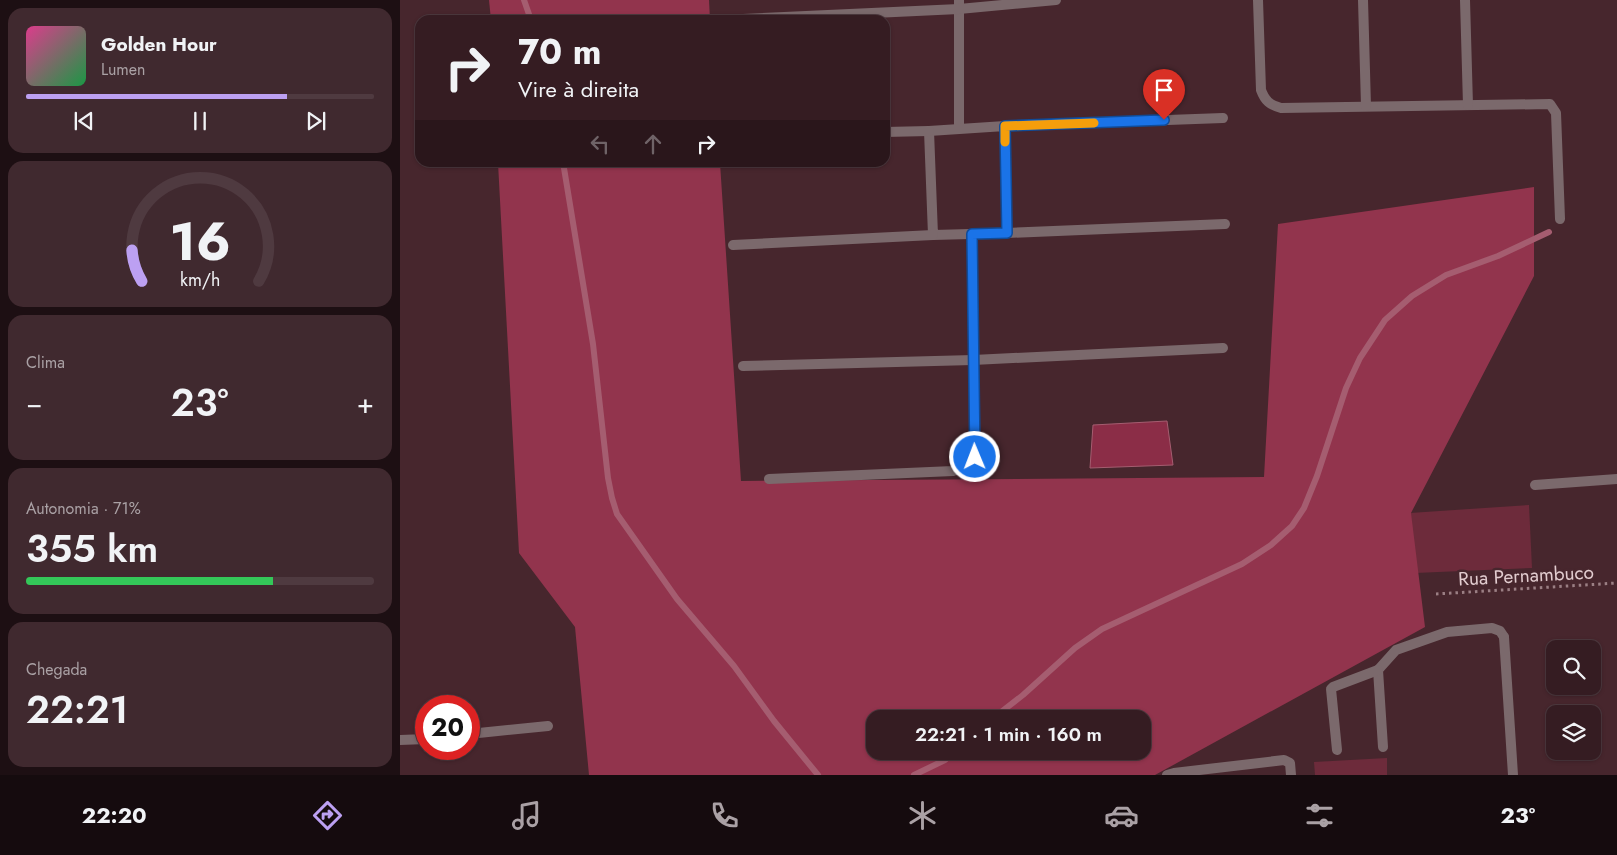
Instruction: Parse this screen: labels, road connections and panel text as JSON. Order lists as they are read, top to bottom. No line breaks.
{"streets":{"path":["Rua Pernambuco"]},"page":{"turn":["70 m","Vire à direita"],"song":["Golden Hour","Lumen"],"tile":["Clima",["Autonomia · 71%","355 km"],["Chegada","22:21"]],"heat":["−","23°","+"],"limit":"20","trip":"22:21 · 1 min · 160 m","tabs":["22:20","23°"],"gauge":["16","km/h"]}}
